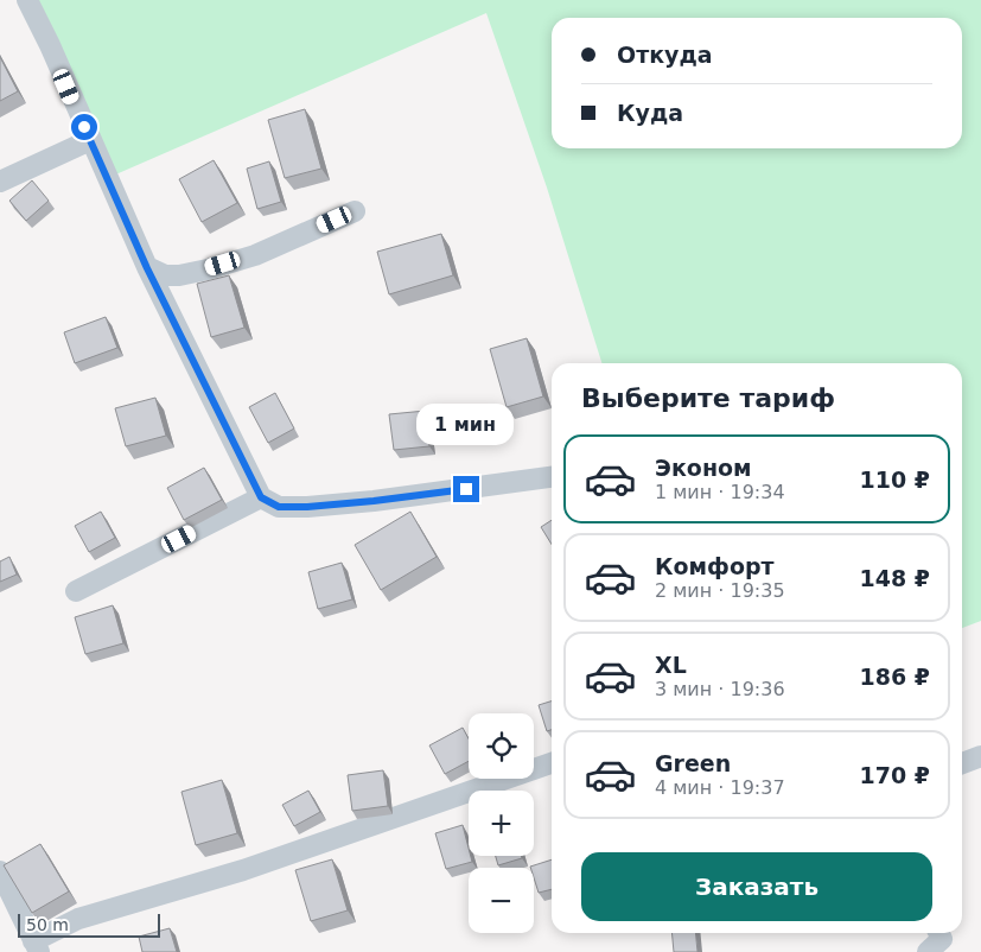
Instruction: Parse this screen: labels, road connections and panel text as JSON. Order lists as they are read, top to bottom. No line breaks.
{"scale_bar":"50 m","page":{"banner":["Откуда","Куда"],"heading":"Выберите тариф","bubble":"1 мин","list":[{"name":"Эконом","note":"1 мин · 19:34","value":"110 ₽"},{"name":"Комфорт","note":"2 мин · 19:35","value":"148 ₽"},{"name":"XL","note":"3 мин · 19:36","value":"186 ₽"},{"name":"Green","note":"4 мин · 19:37","value":"170 ₽"}],"map_buttons":["+","−"],"buttons":"Заказать","scale":"50 m"}}
